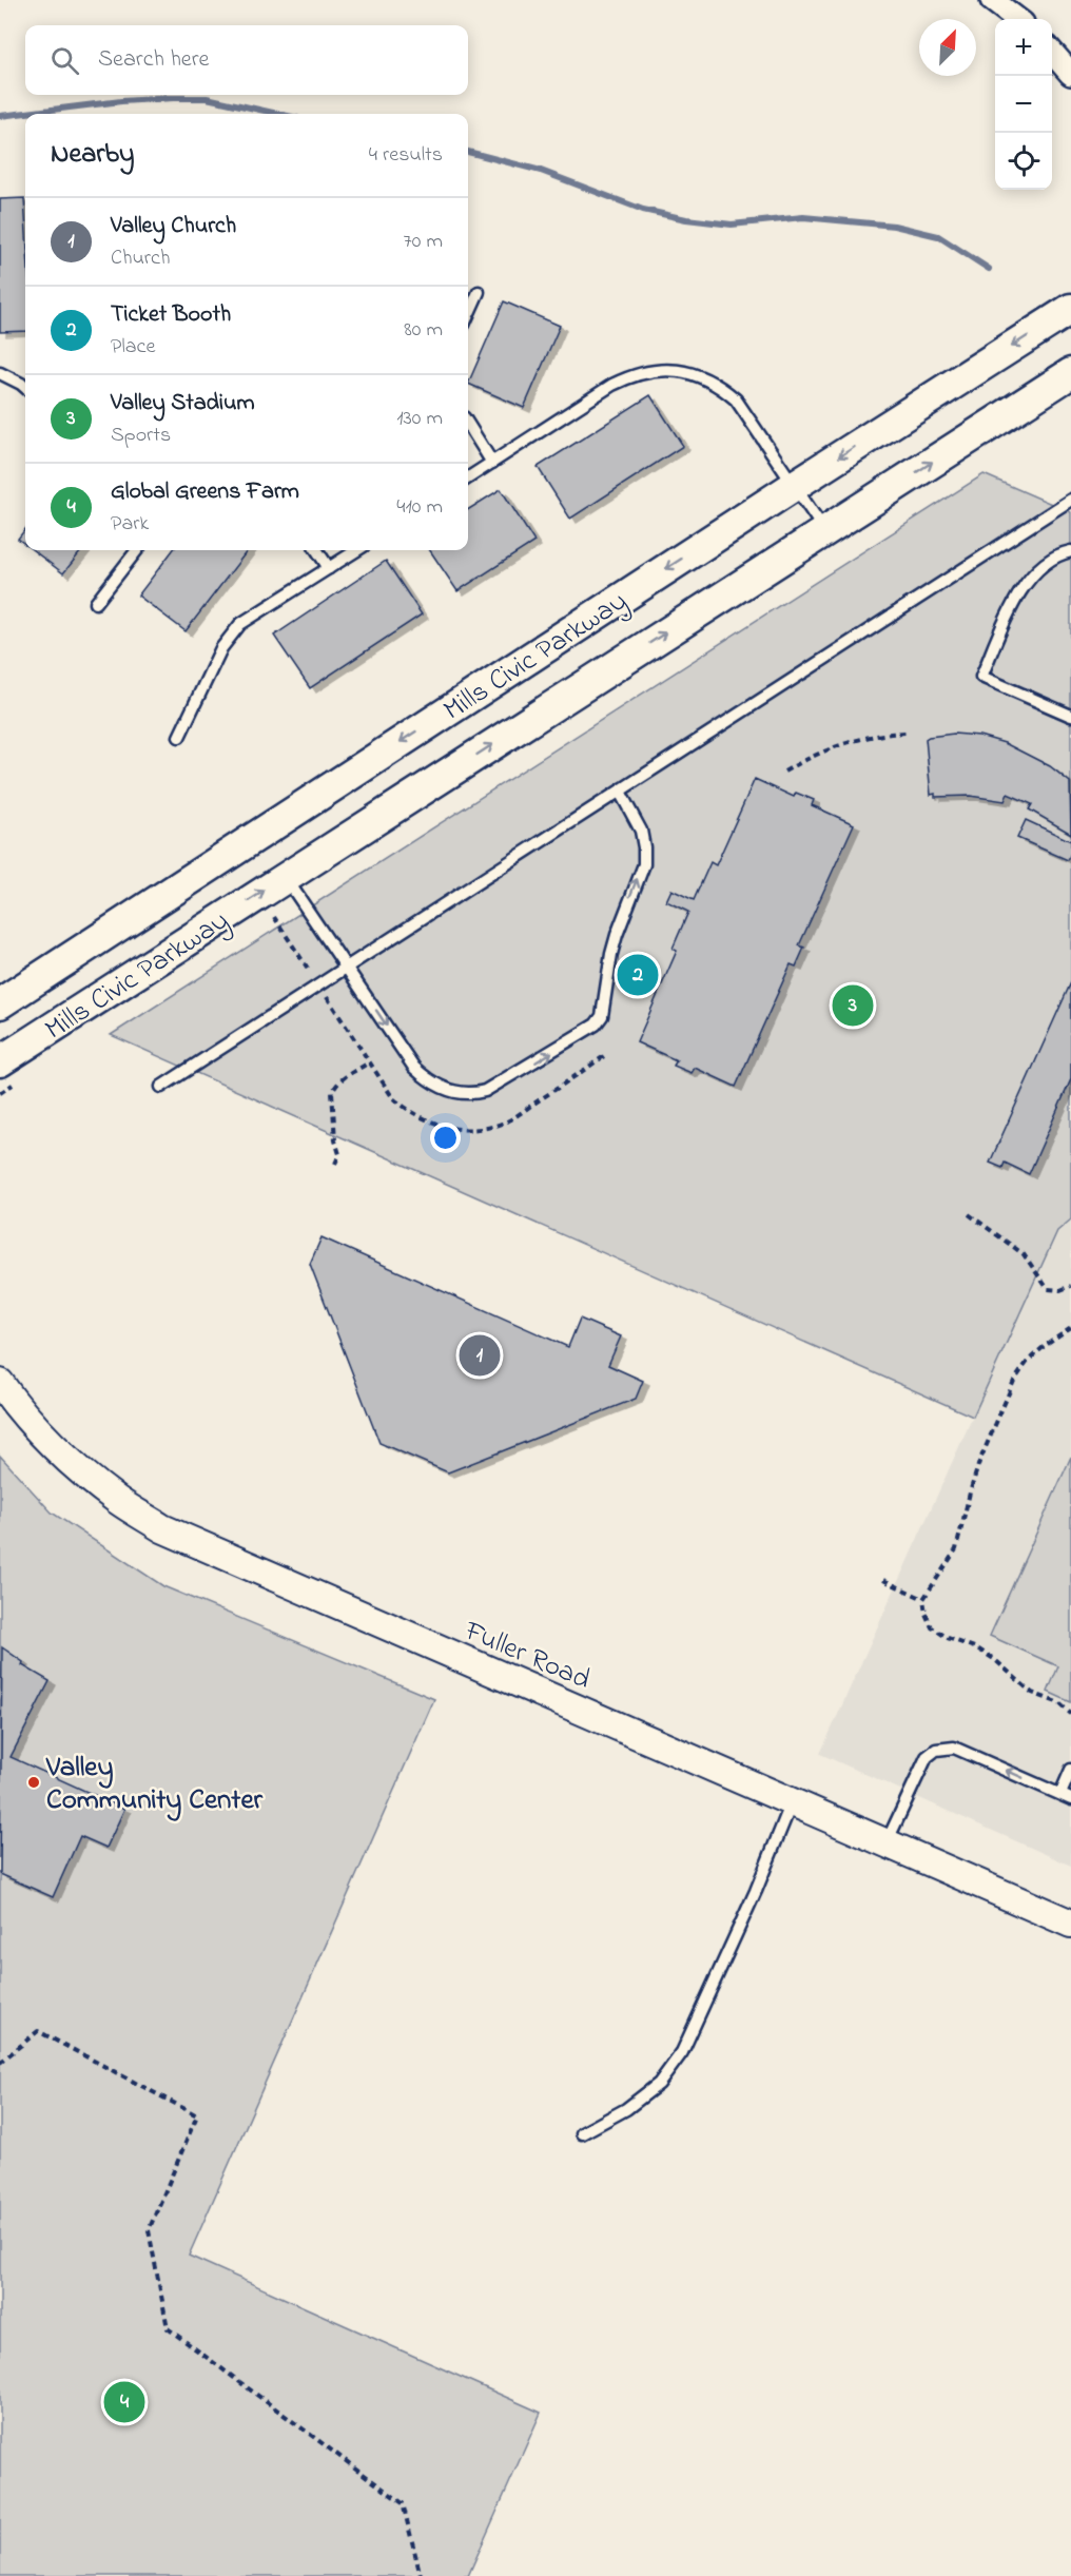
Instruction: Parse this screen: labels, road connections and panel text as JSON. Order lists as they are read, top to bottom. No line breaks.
{"streets":{"main road":["Mills Civic Parkway"],"street":["Fuller Road"]},"places":["Valley Community Center"],"north":"top right","page":{"map_buttons":["+","−"],"search":"Search here","heading":["Nearby","4 results"],"list":[{"mark":"1","name":"Valley Church","note":"Church","value":"70 m"},{"mark":"2","name":"Ticket Booth","note":"Place","value":"80 m"},{"mark":"3","name":"Valley Stadium","note":"Sports","value":"130 m"},{"mark":"4","name":"Global Greens Farm","note":"Park","value":"410 m"}],"pins":["2","3","1","4"]}}
